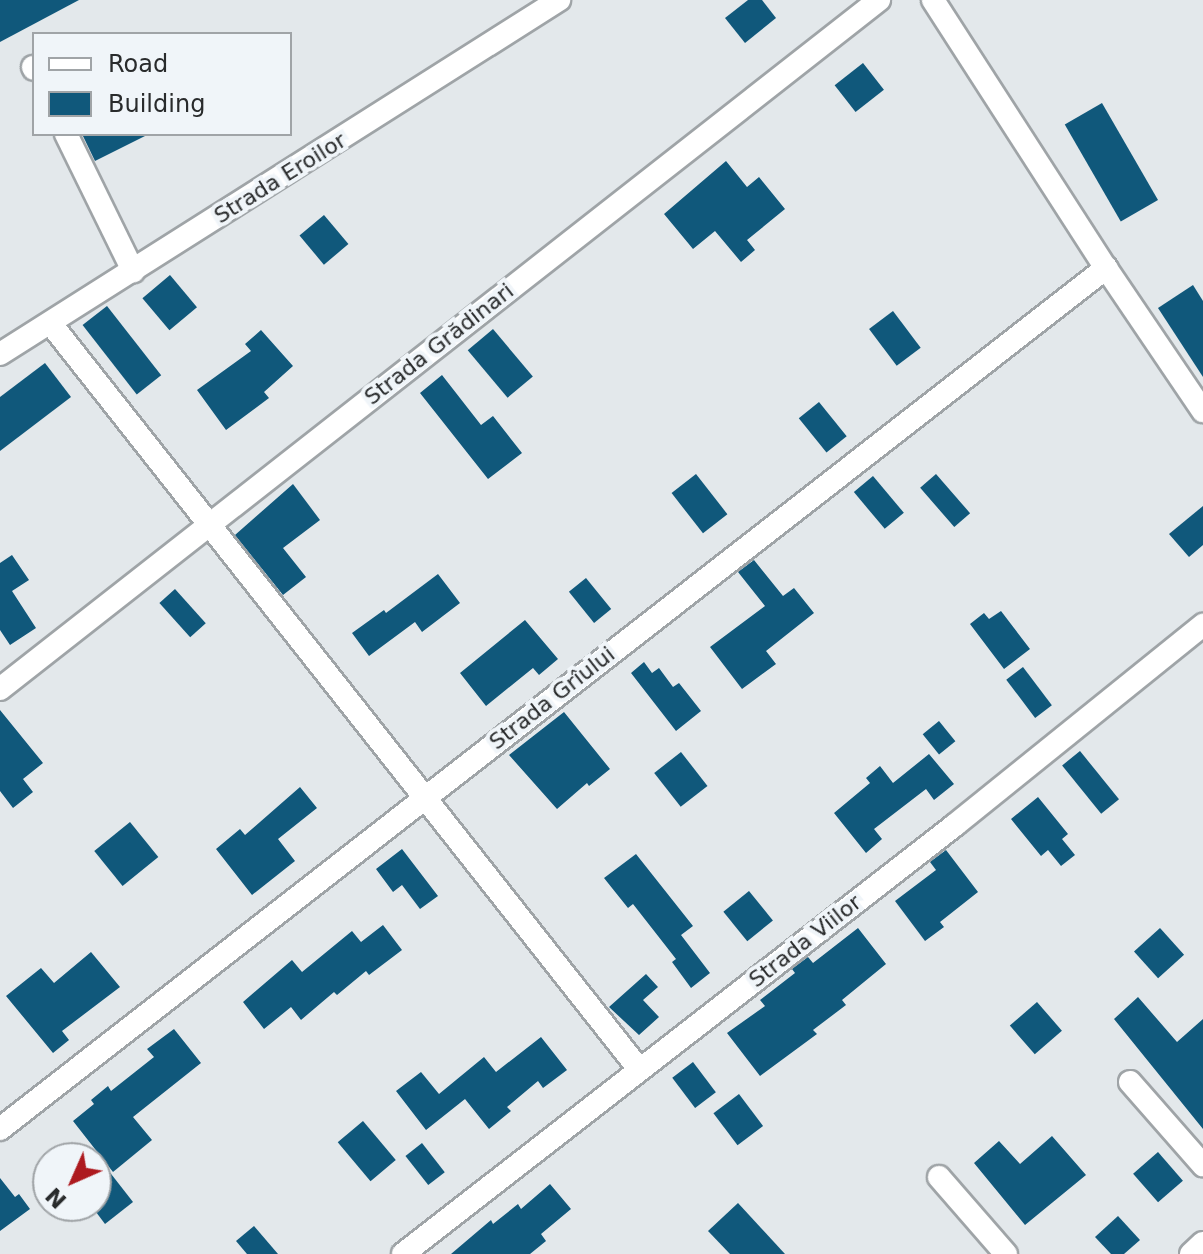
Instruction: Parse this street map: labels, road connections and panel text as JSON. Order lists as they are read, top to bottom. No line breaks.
{"streets":{"street":["Strada Eroilor","Strada Grădinari","Strada Grîului","Strada Viilor"]},"legend":["Road","Building"],"north":"bottom left"}
